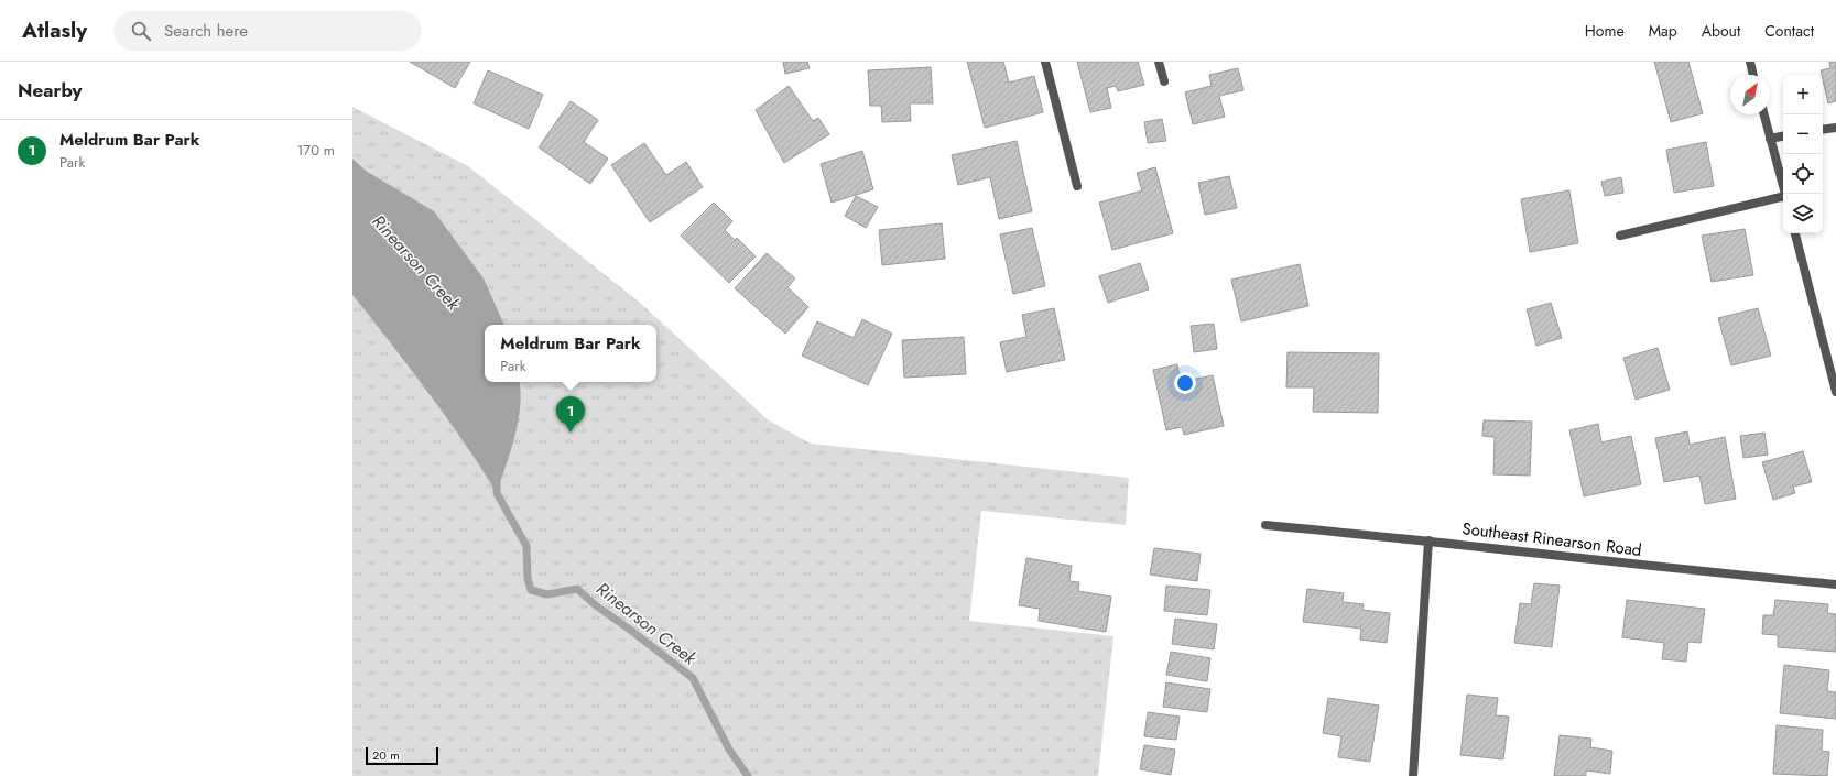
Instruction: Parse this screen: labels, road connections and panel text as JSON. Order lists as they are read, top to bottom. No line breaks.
{"streets":{"street":["Southeast Rinearson Road"]},"water":["Rinearson Creek"],"scale_bar":"20 m","north":"top right","page":{"header":"Atlasly","search":"Search here","nav":["Home","Map","About","Contact"],"heading":"Nearby","map_buttons":["+","−"],"list":[{"mark":"1","name":"Meldrum Bar Park","note":"Park","value":"170 m"}],"popup":["Meldrum Bar Park","Park"],"pins":"1","scale":"20 m"}}
